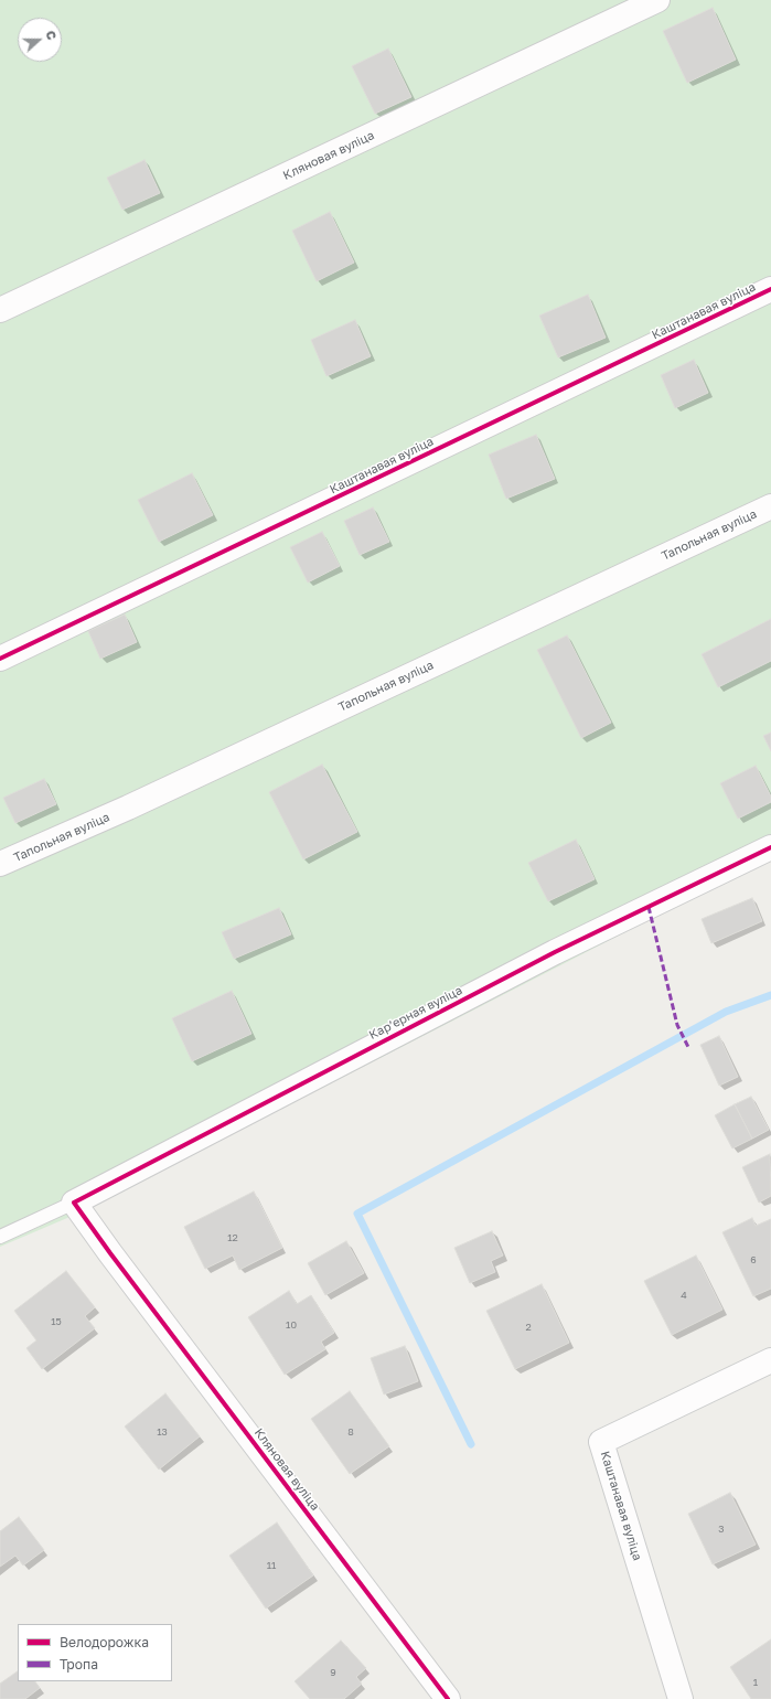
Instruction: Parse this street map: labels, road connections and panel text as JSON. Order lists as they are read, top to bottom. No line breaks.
{"streets":{"street":["Кляновая вуліца","Каштанавая вуліца","Тапольная вуліца","Карʼерная вуліца"]},"crossings":[["Кляновая вуліца","Карʼерная вуліца"]],"house_numbers":["12","6","4","15","10","2","13","8","3","11","9","1"],"legend":["Велодорожка","Тропа"],"north":"right"}
